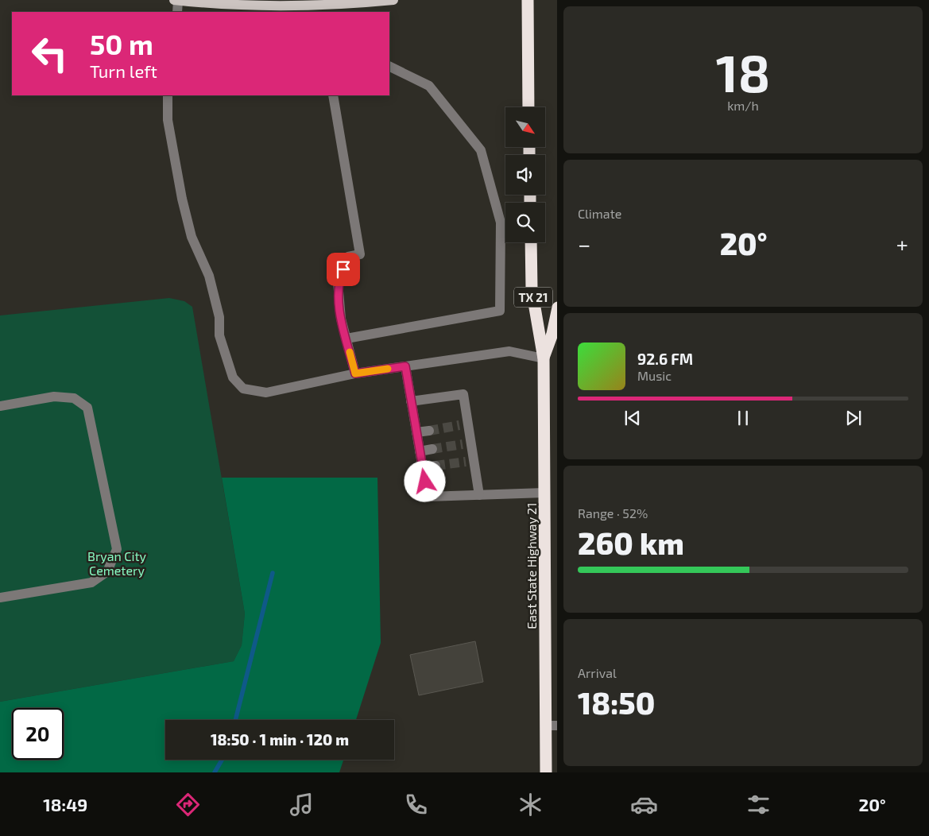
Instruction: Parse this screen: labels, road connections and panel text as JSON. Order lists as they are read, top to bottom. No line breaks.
{"streets":{"highway":["TX 21","East State Highway 21"]},"parks":["Bryan City Cemetery"],"north":"bottom right","page":{"tile":[["18","km/h"],"Climate",["Range · 52%","260 km"],["Arrival","18:50"]],"turn":["50 m","Turn left"],"heat":["−","20°","+"],"song":["92.6 FM","Music"],"limit":"20","trip":"18:50 · 1 min · 120 m","tabs":["18:49","20°"]}}
